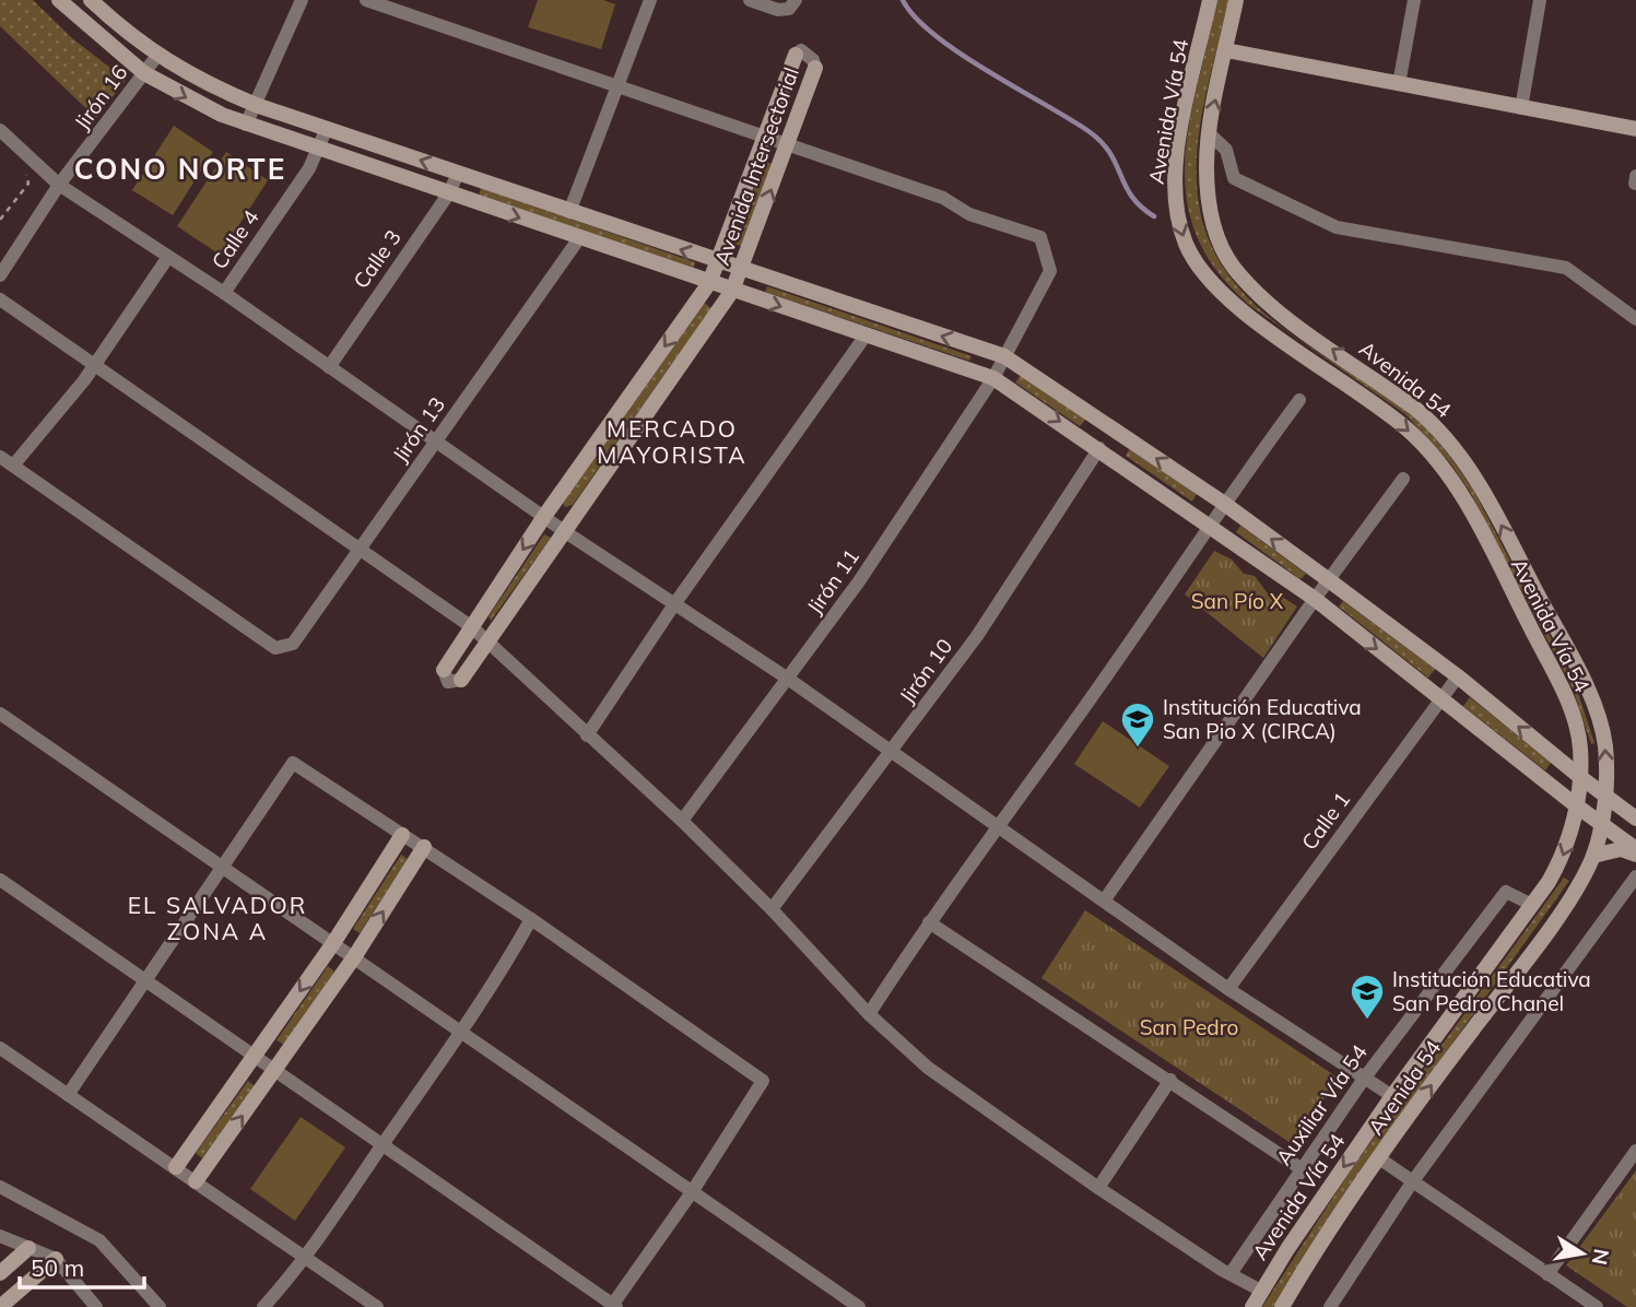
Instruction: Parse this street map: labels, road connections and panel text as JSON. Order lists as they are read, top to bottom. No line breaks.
{"streets":{"street":["Jirón 16","Avenida Vía 54","Avenida Intersectorial","Calle 4","Calle 3","Avenida 54","Jirón 13","Jirón 11","Jirón 10","Calle 1","Auxiliar Vía 54"]},"crossings":[["Avenida Vía 54","Auxiliar Vía 54"],["Avenida Intersectorial","Jirón 11"]],"one_way":["Avenida Vía 54","Avenida 54"],"districts":["CONO NORTE","MERCADO MAYORISTA","EL SALVADOR ZONA A"],"parks":["San Pío X","San Pedro"],"places":{"school or university":["Institución Educativa San Pio X (CIRCA)","Institución Educativa San Pedro Chanel"]},"scale_bar":"50 m","north":"right"}
